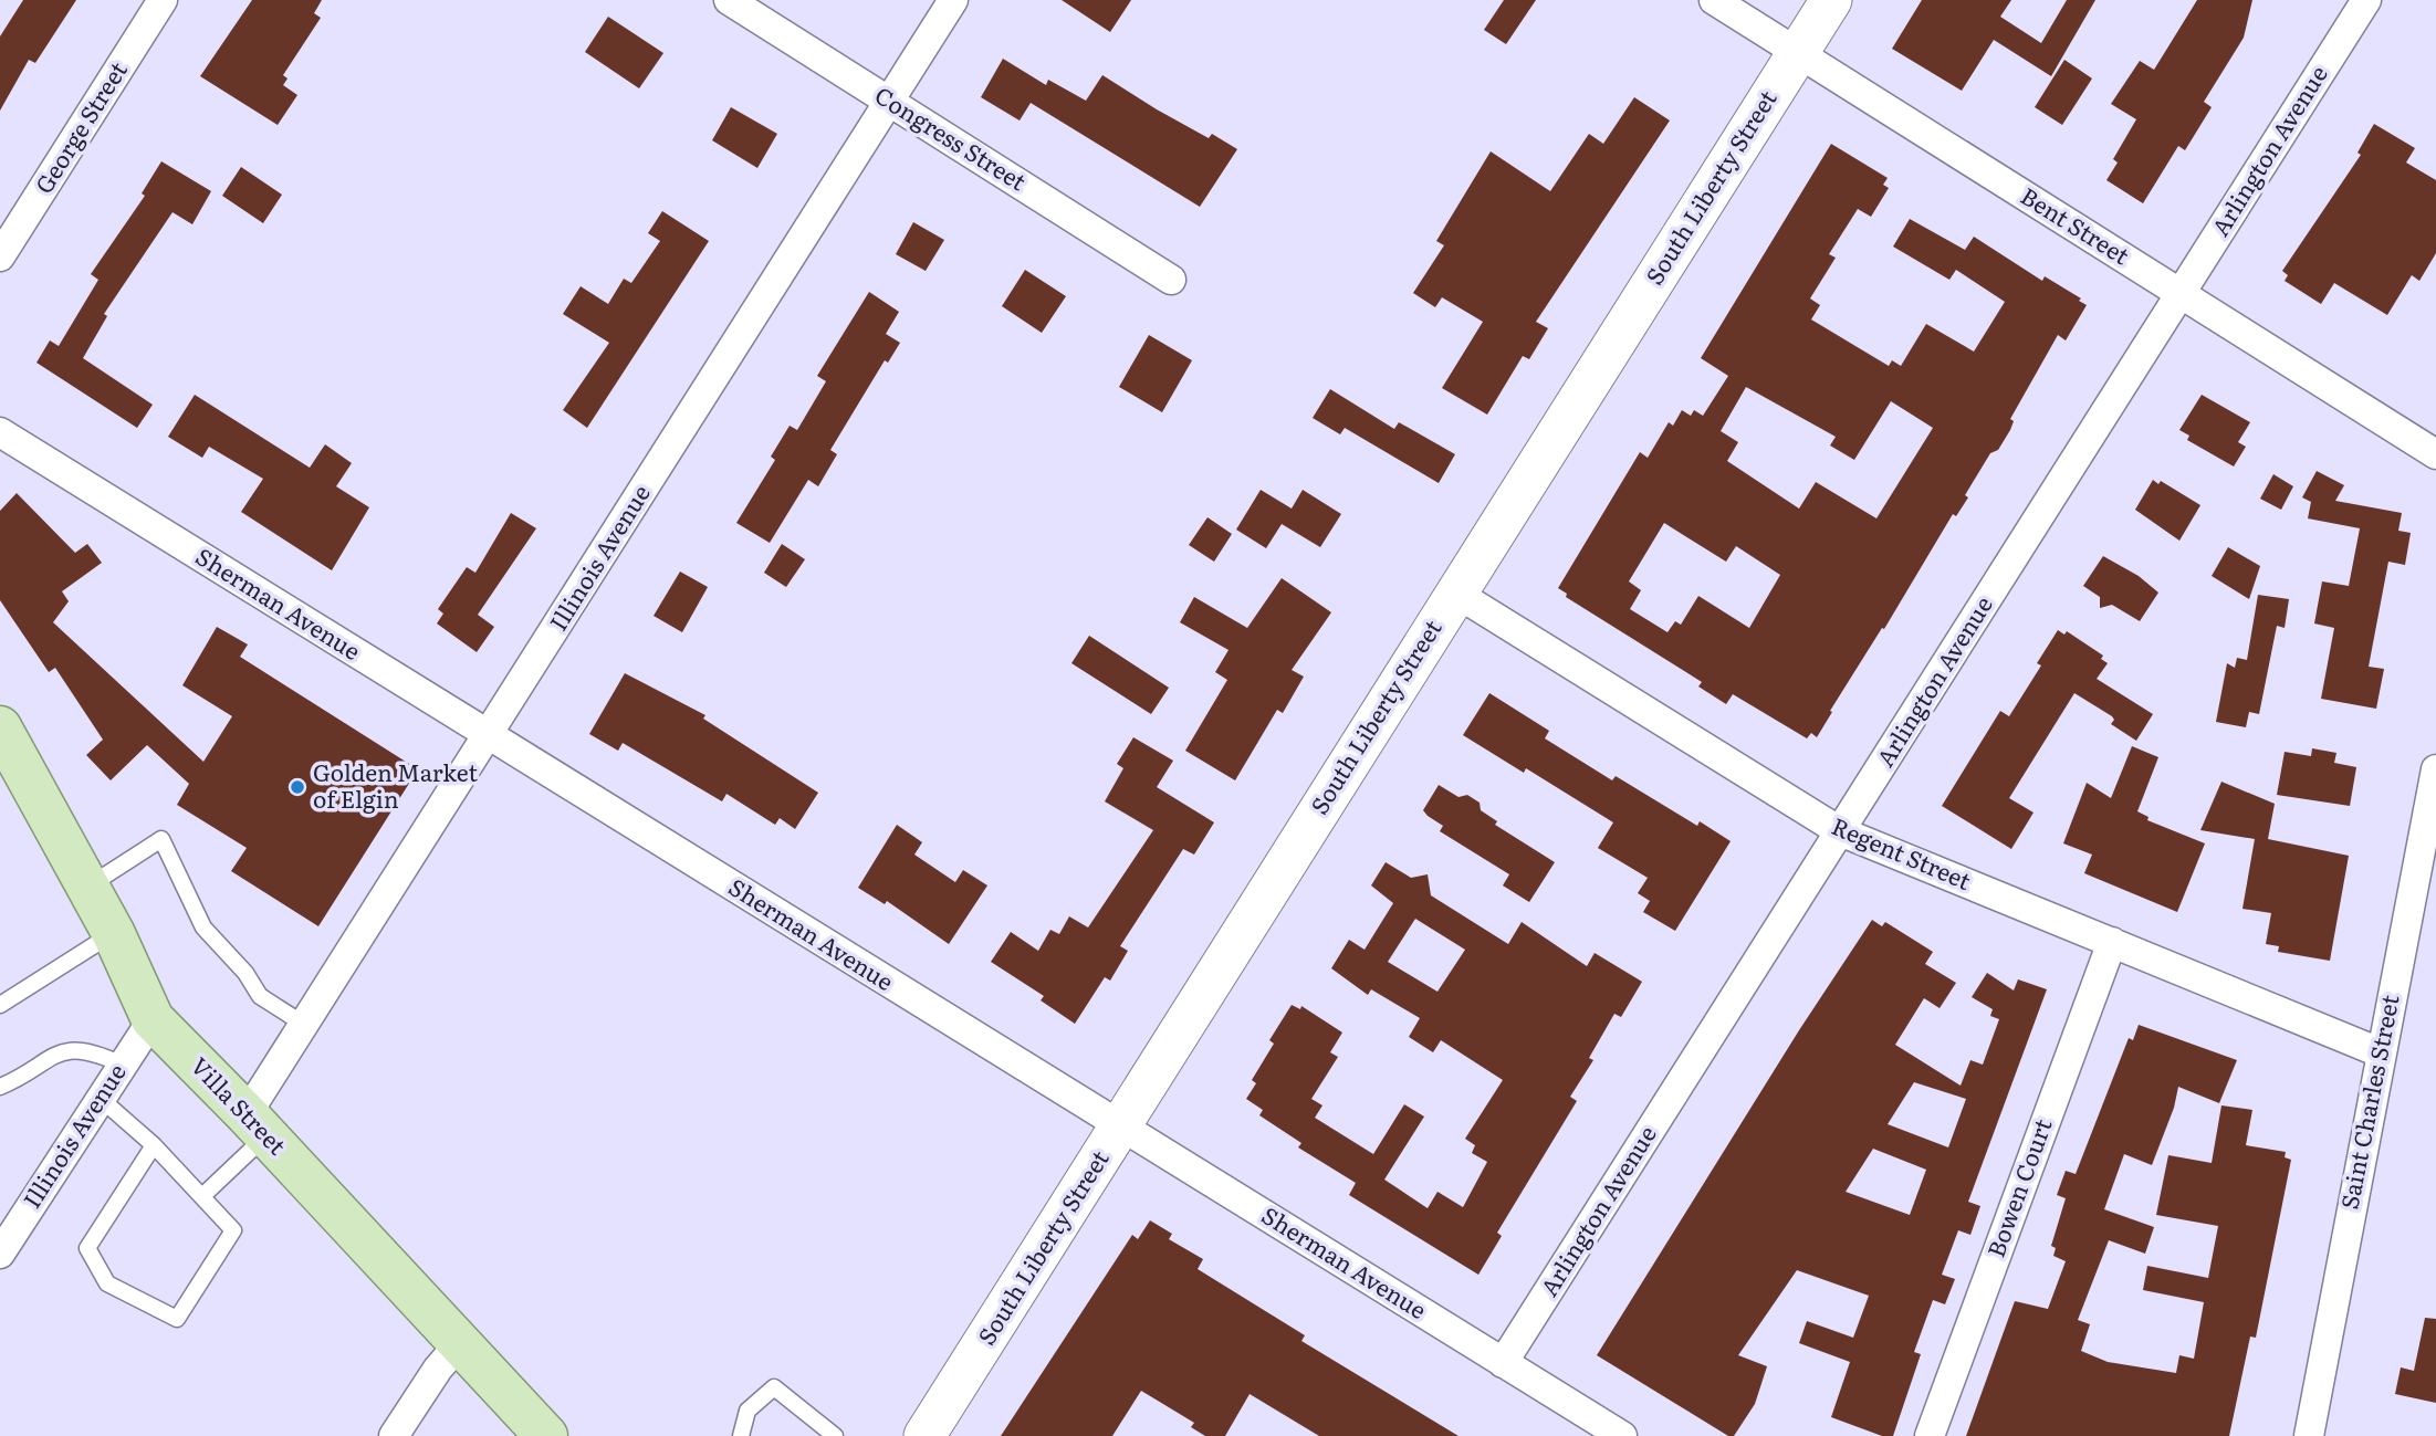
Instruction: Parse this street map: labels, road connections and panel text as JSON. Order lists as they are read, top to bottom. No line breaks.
{"streets":{"main road":["South Liberty Street","Villa Street"],"street":["George Street","Congress Street","Arlington Avenue","Bent Street","Illinois Avenue","Sherman Avenue","Regent Street","Saint Charles Street","Bowen Court"]},"crossings":[["Congress Street","Illinois Avenue"],["Arlington Avenue","Bent Street"],["Arlington Avenue","Sherman Avenue"],["Arlington Avenue","Regent Street"],["South Liberty Street","Bent Street"],["South Liberty Street","Sherman Avenue"],["South Liberty Street","Regent Street"],["Illinois Avenue","Sherman Avenue"],["Illinois Avenue","Villa Street"],["Regent Street","Saint Charles Street"],["Regent Street","Bowen Court"]],"places":["Golden Market of Elgin"]}
